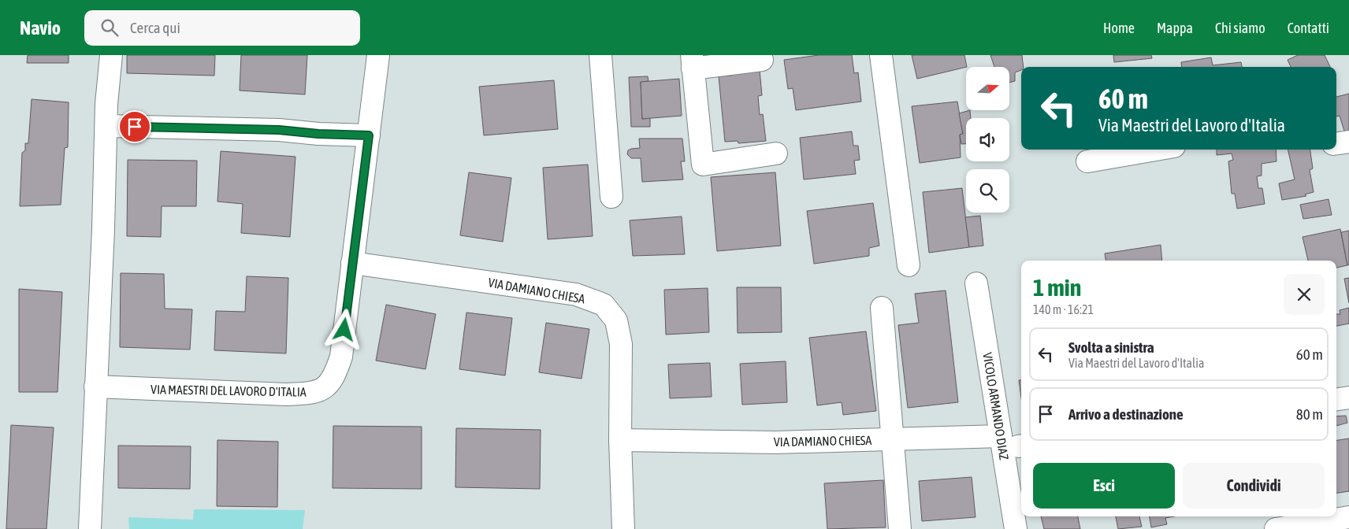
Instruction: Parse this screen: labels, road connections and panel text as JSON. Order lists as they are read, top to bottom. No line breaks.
{"streets":{"street":["VIA DAMIANO CHIESA","VIA MAESTRI DEL LAVORO D'ITALIA","VICOLO ARMANDO DIAZ"]},"crossings":[["VIA DAMIANO CHIESA","VIA MAESTRI DEL LAVORO D'ITALIA"],["VIA DAMIANO CHIESA","VICOLO ARMANDO DIAZ"]],"north":"right","page":{"header":"Navio","search":"Cerca qui","nav":["Home","Mappa","Chi siamo","Contatti"],"turn":["60 m","Via Maestri del Lavoro d'Italia"],"heading":["1 min","140 m · 16:21"],"list":[{"name":"Svolta a sinistra","note":"Via Maestri del Lavoro d'Italia","value":"60 m"},{"name":"Arrivo a destinazione","value":"80 m"}],"buttons":["Esci","Condividi"]}}
